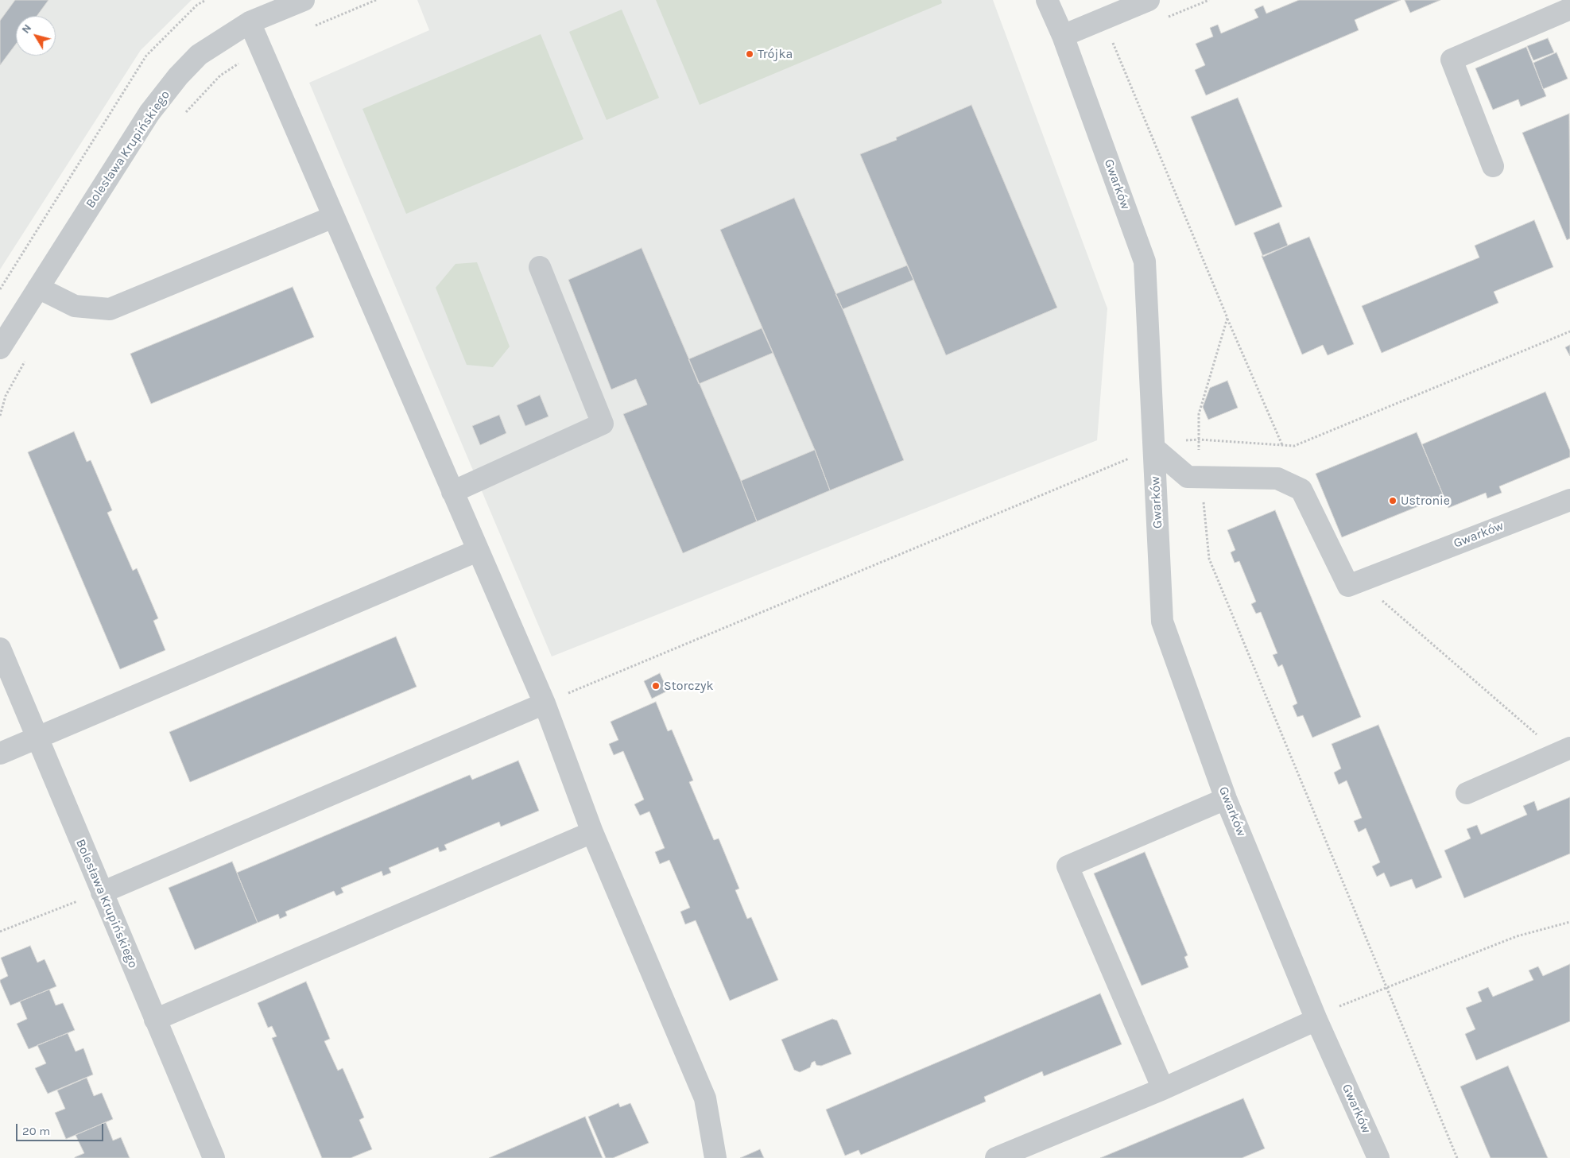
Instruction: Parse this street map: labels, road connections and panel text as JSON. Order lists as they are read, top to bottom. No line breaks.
{"streets":{"street":["Bolesława Krupińskiego","Gwarków"]},"places":["Trójka","Ustronie","Storczyk"],"scale_bar":"20 m","north":"top left"}
